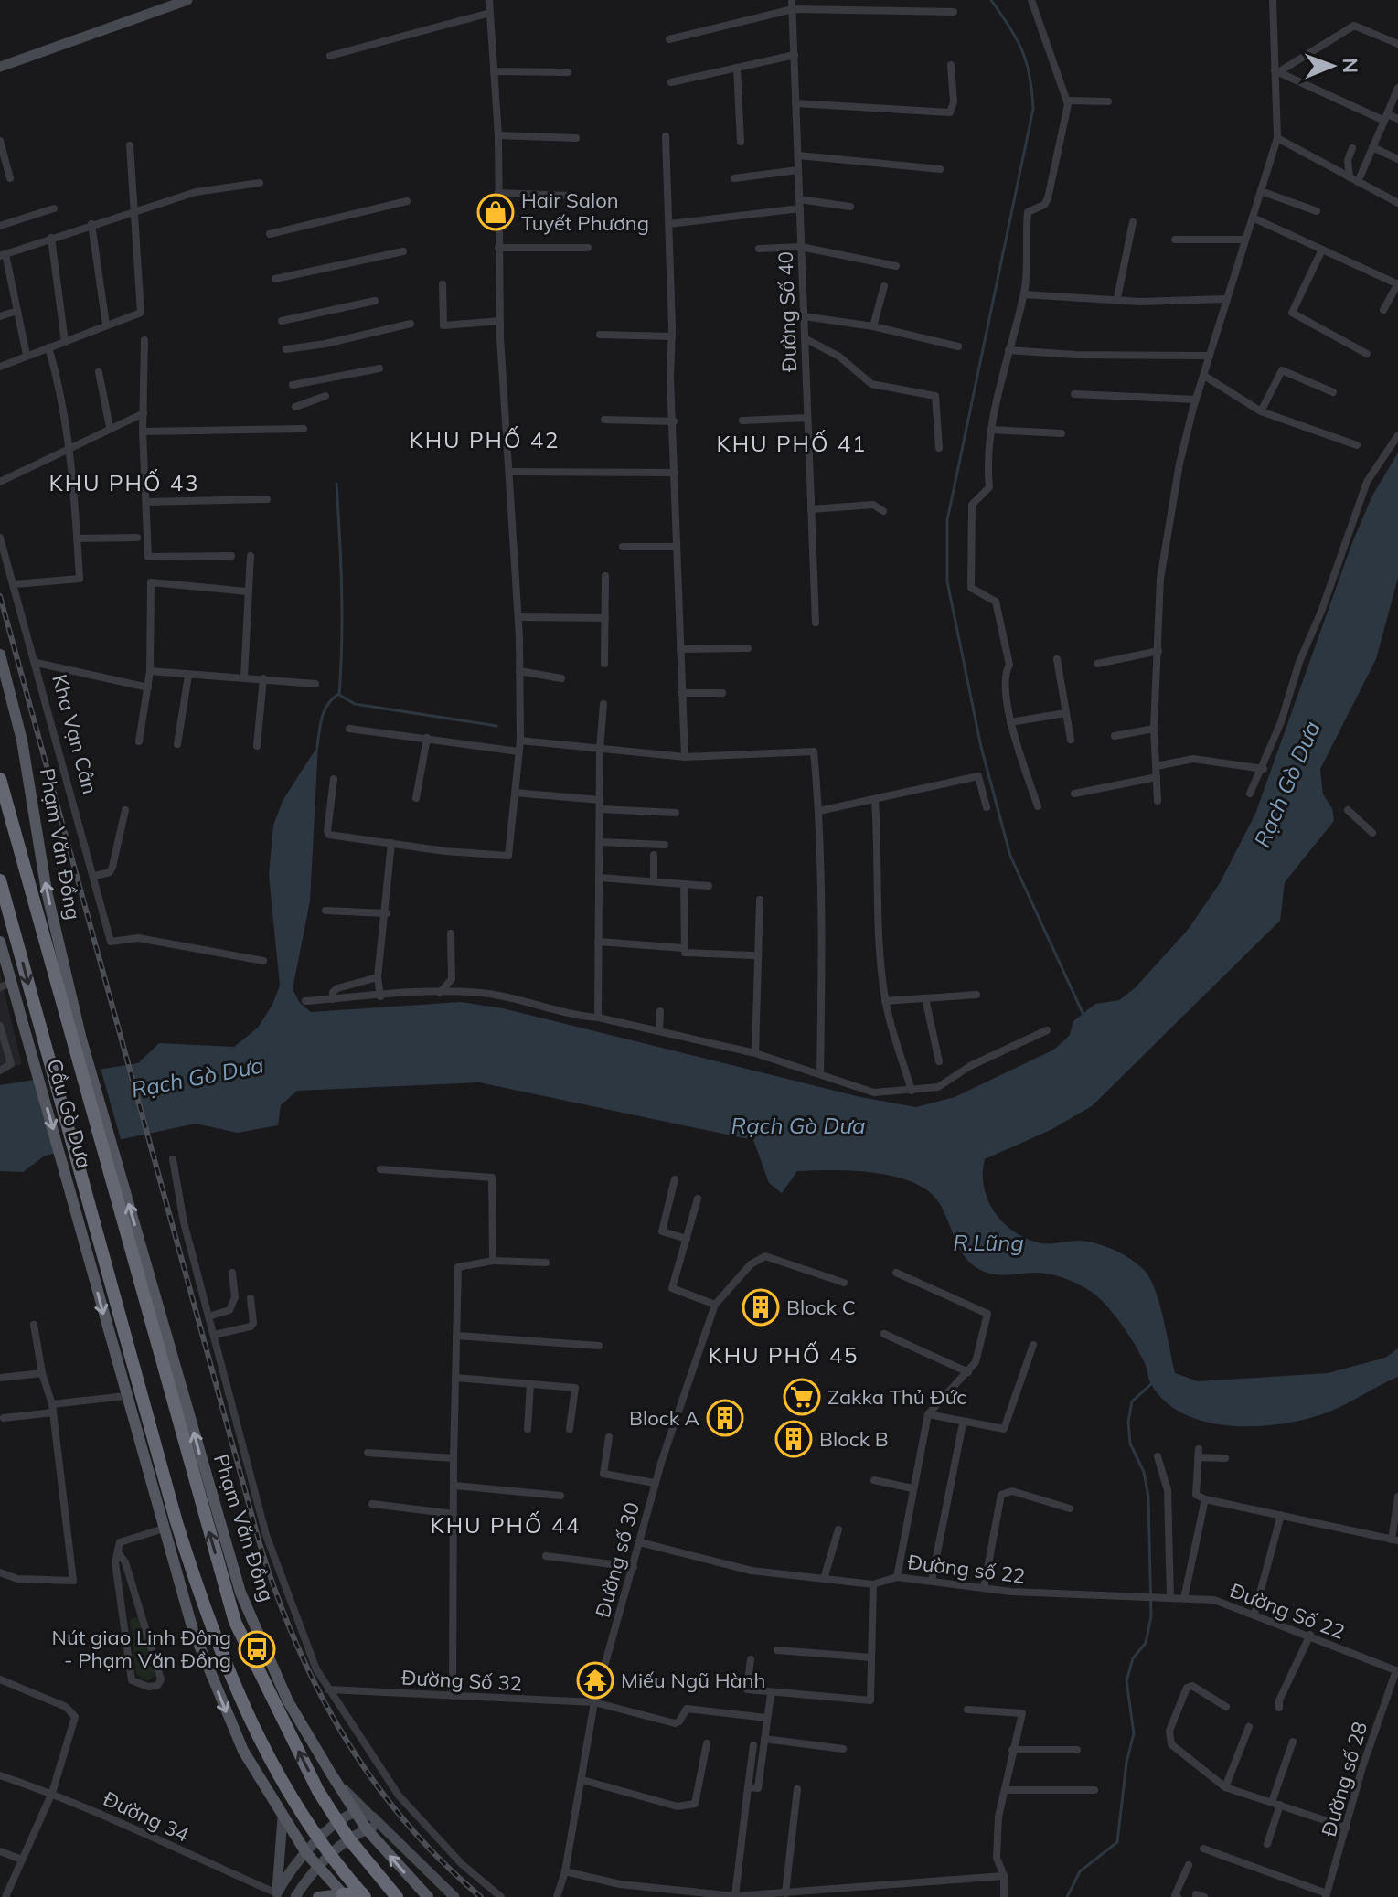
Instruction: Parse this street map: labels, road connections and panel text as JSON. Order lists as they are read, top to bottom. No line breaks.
{"streets":{"highway":["Phạm Văn Đồng","Cầu Gò Dưa"],"street":["Đường Số 40","Kha Vạn Cân","Đường số 30","Đường số 22","Đường Số 22","Đường Số 32","Đường số 28","Đường 34"]},"crossings":[["Phạm Văn Đồng","Cầu Gò Dưa"],["Đường số 30","Đường số 22"],["Đường số 30","Đường Số 32"],["Đường số 22","Đường Số 22"],["Đường Số 22","Đường số 28"]],"one_way":["Cầu Gò Dưa"],"districts":["KHU PHỐ 42","KHU PHỐ 41","KHU PHỐ 43","KHU PHỐ 45","KHU PHỐ 44"],"water":["Rạch Gò Dưa","R.Lũng"],"places":{"shop":["Hair Salon Tuyết Phương"],"building":["Block C","Block A","Block B"],"supermarket":["Zakka Thủ Đức"],"bus stop":["Nút giao Linh Đông - Phạm Văn Đồng"],"temple":["Miếu Ngũ Hành"]},"north":"right"}
